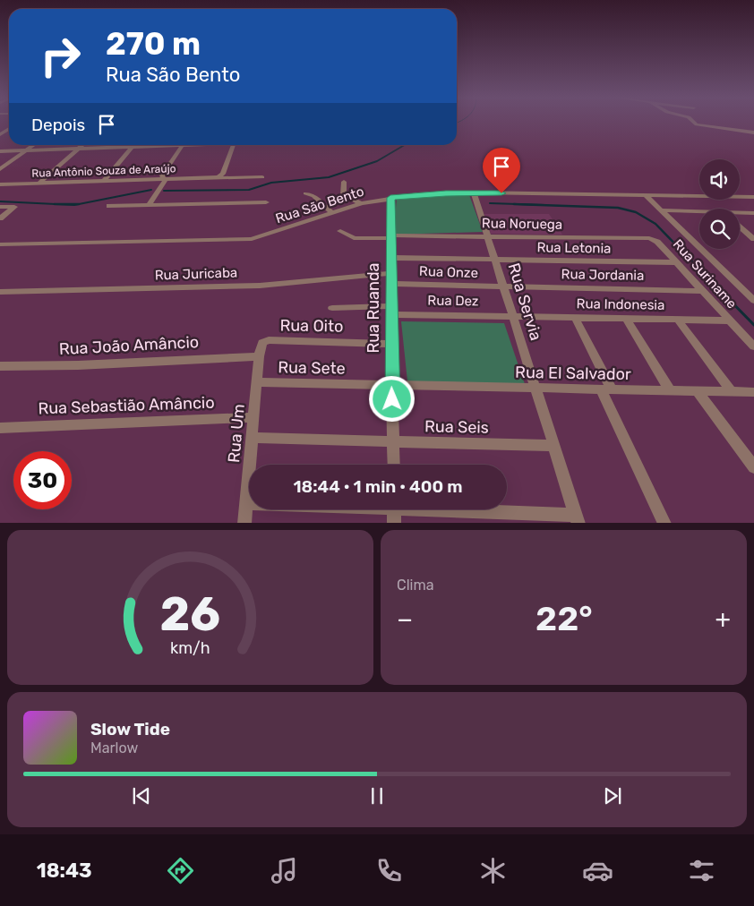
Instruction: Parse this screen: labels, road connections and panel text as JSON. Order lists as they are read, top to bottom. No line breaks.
{"streets":{"street":["Rua Antônio Souza de Araújo","Rua São Bento","Rua Noruega","Rua Letonia","Rua Onze","Rua Juricaba","Rua Suriname","Rua Jordania","Rua Dez","Rua Servia","Rua Indonesia","Rua Ruanda","Rua Oito","Rua João Amâncio","Rua Sete","Rua El Salvador","Rua Sebastião Amâncio","Rua Seis","Rua Um"]},"crossings":[["Rua São Bento","Rua Servia"],["Rua São Bento","Rua Ruanda"],["Rua Noruega","Rua Suriname"],["Rua Noruega","Rua Servia"],["Rua Noruega","Rua Ruanda"],["Rua Letonia","Rua Suriname"],["Rua Letonia","Rua Servia"],["Rua Letonia","Rua Ruanda"],["Rua Onze","Rua Jordania"],["Rua Onze","Rua Servia"],["Rua Onze","Rua Ruanda"],["Rua Juricaba","Rua Ruanda"],["Rua Suriname","Rua Jordania"],["Rua Suriname","Rua Indonesia"],["Rua Jordania","Rua Servia"],["Rua Dez","Rua Servia"],["Rua Dez","Rua Indonesia"],["Rua Dez","Rua Ruanda"],["Rua Servia","Rua Indonesia"],["Rua Servia","Rua El Salvador"],["Rua Servia","Rua Seis"],["Rua Ruanda","Rua Oito"],["Rua Ruanda","Rua Sete"],["Rua Ruanda","Rua El Salvador"],["Rua Ruanda","Rua Seis"],["Rua Oito","Rua João Amâncio"],["Rua Oito","Rua Um"],["Rua João Amâncio","Rua Um"],["Rua Sete","Rua El Salvador"],["Rua Sete","Rua Um"],["Rua Sebastião Amâncio","Rua Um"],["Rua Seis","Rua Um"]],"page":{"turn":["270 m","Rua São Bento"],"then":"Depois","limit":"30","trip":"18:44 · 1 min · 400 m","tile":"Clima","heat":["−","22°","+"],"song":["Slow Tide","Marlow"],"tabs":"18:43","gauge":["26","km/h"]}}
